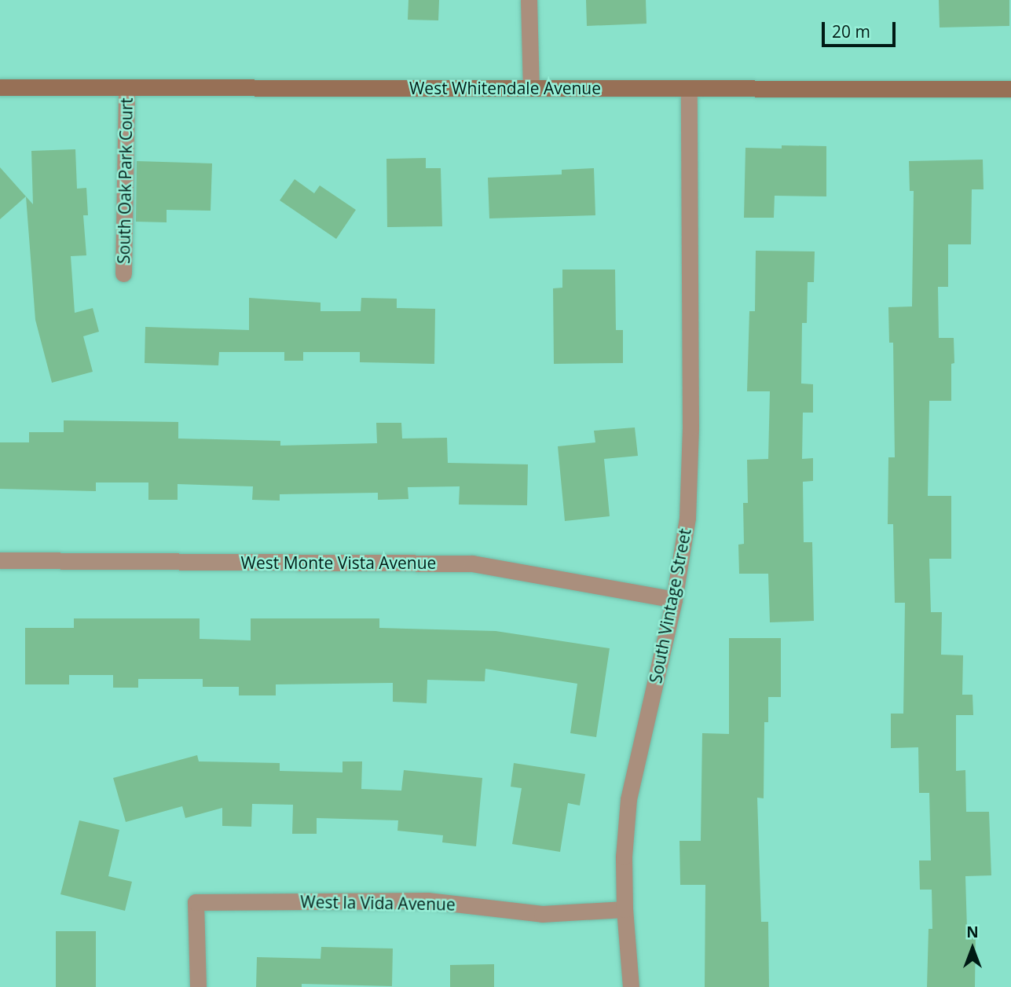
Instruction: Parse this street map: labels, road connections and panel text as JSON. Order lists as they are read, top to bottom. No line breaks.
{"streets":{"street":["West Whitendale Avenue","South Oak Park Court","West Monte Vista Avenue","South Vintage Street","West la Vida Avenue"]},"crossings":[["West Whitendale Avenue","South Oak Park Court"],["West Whitendale Avenue","South Vintage Street"],["West Monte Vista Avenue","South Vintage Street"],["South Vintage Street","West la Vida Avenue"]],"scale_bar":"20 m","north":"top"}
